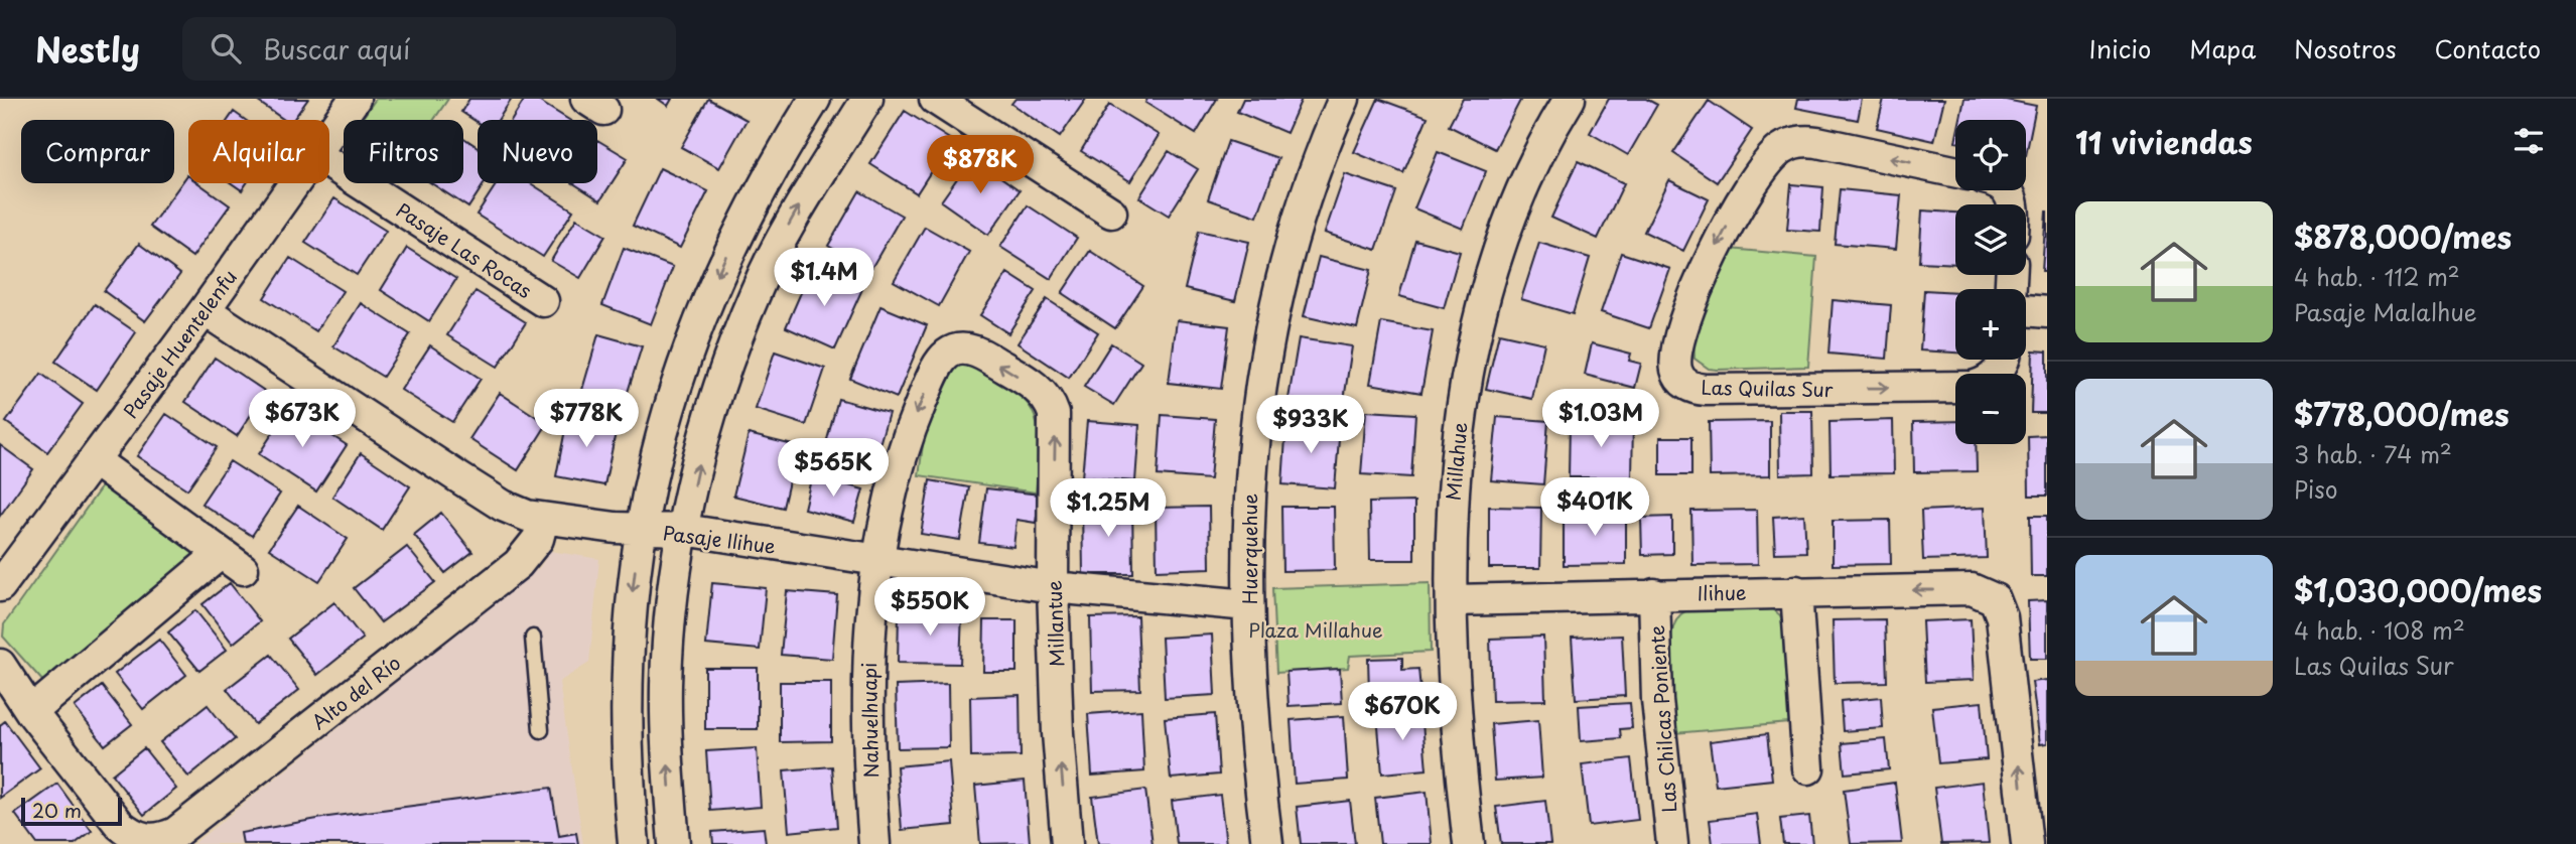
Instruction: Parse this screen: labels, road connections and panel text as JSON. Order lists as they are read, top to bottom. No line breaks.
{"streets":{"street":["Pasaje Las Rocas","Pasaje Huentelenfu","Las Quilas Sur","Millahue","Pasaje Ilihue","Huerquehue","Ilihue","Millantue","Alto del Río","Las Chilcas Poniente","Nahuelhuapi"]},"crossings":[["Pasaje Huentelenfu","Pasaje Ilihue"],["Millahue","Ilihue"],["Pasaje Ilihue","Huerquehue"],["Pasaje Ilihue","Millantue"],["Pasaje Ilihue","Alto del Río"],["Pasaje Ilihue","Nahuelhuapi"],["Ilihue","Las Chilcas Poniente"],["Millantue","Nahuelhuapi"]],"one_way":["Millantue"],"parks":["Plaza Millahue"],"scale_bar":"20 m","page":{"header":"Nestly","search":"Buscar aquí","nav":["Inicio","Mapa","Nosotros","Contacto"],"heading":"11 viviendas","map_buttons":["+","−"],"chip":["Comprar","Alquilar","Filtros","Nuevo"],"price":["$878K","$1.4M","$673K","$778K","$1.03M","$933K","$565K","$401K","$1.25M","$550K","$670K"],"list":[{"name":"$878,000/mes","note":"4 hab. · 112 m² · Pasaje Malalhue"},{"name":"$778,000/mes","note":"3 hab. · 74 m² · Piso"},{"name":"$1,030,000/mes","note":"4 hab. · 108 m² · Las Quilas Sur"}],"scale":"20 m"}}
